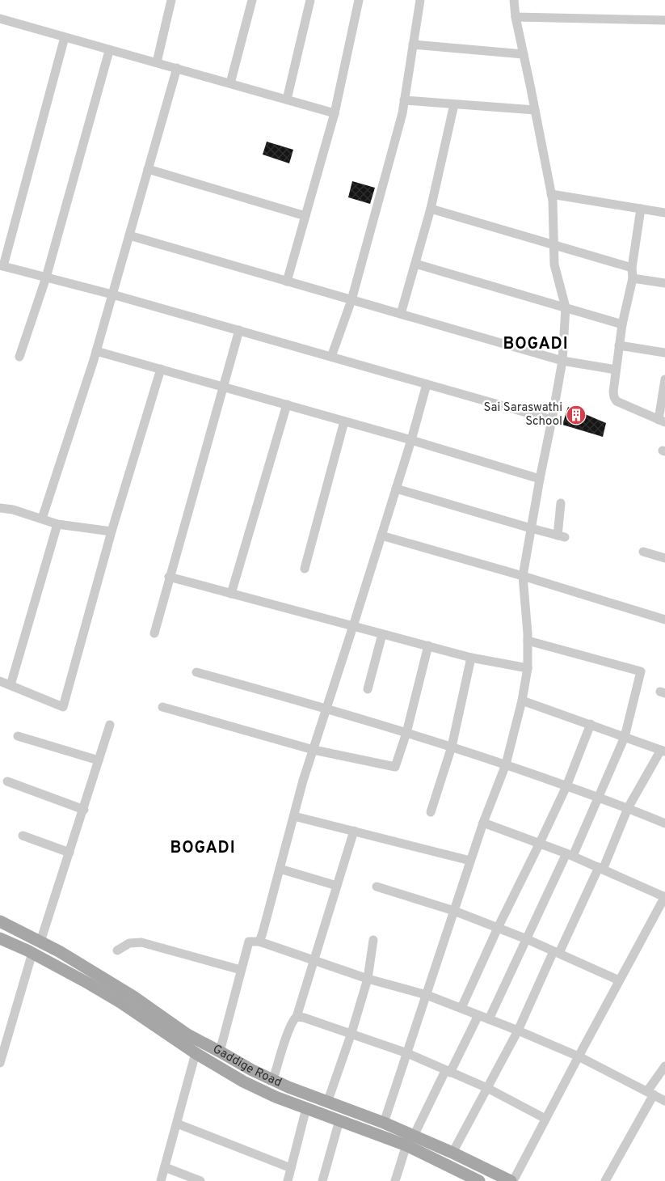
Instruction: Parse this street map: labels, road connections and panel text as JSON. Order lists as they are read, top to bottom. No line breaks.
{"streets":{"main road":["Gaddige Road"]},"districts":["BOGADI","BOGADI"],"places":{"building":["Sai Saraswathi School"]}}
